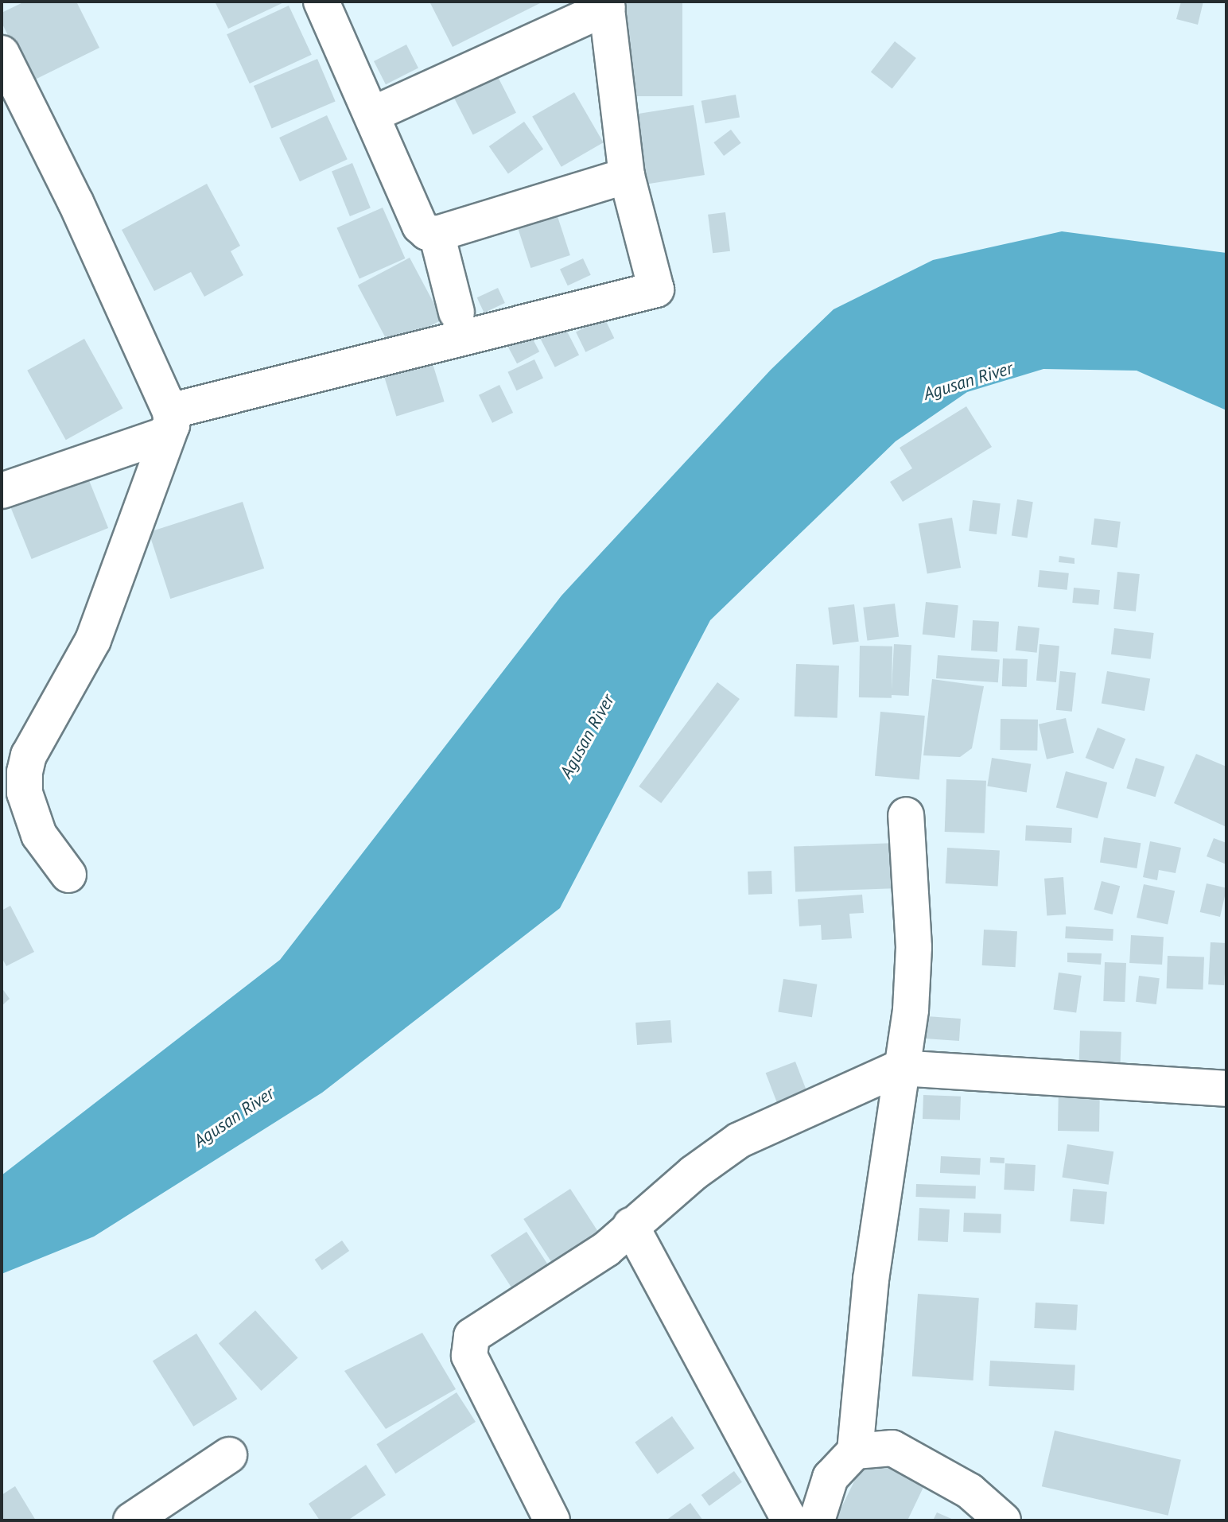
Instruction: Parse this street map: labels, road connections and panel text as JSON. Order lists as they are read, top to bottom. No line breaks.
{"water":["Agusan River"]}
